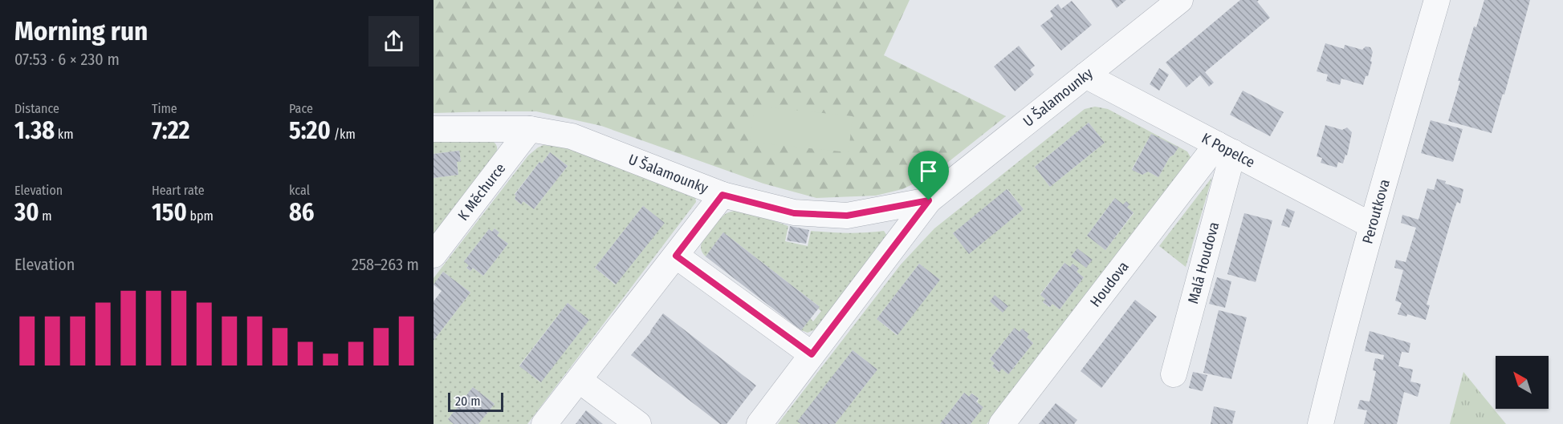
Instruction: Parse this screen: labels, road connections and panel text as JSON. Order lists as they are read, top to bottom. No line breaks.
{"streets":{"street":["U Šalamounky","K Popelce","K Měchurce","Peroutkova","Malá Houdova","Houdova"]},"crossings":[["U Šalamounky","K Popelce"],["U Šalamounky","K Měchurce"],["K Popelce","Peroutkova"],["K Popelce","Malá Houdova"],["K Popelce","Houdova"],["Malá Houdova","Houdova"]],"scale_bar":"20 m","north":"top left","page":{"heading":["Morning run","07:53 · 6 × 230 m"],"stats":[["Distance","1.38 km"],["Time","7:22"],["Pace","5:20 /km"],["Elevation","30 m"],["Heart rate","150 bpm"],["kcal","86"]],"chart":["Elevation","258–263 m"],"scale":"20 m"}}
